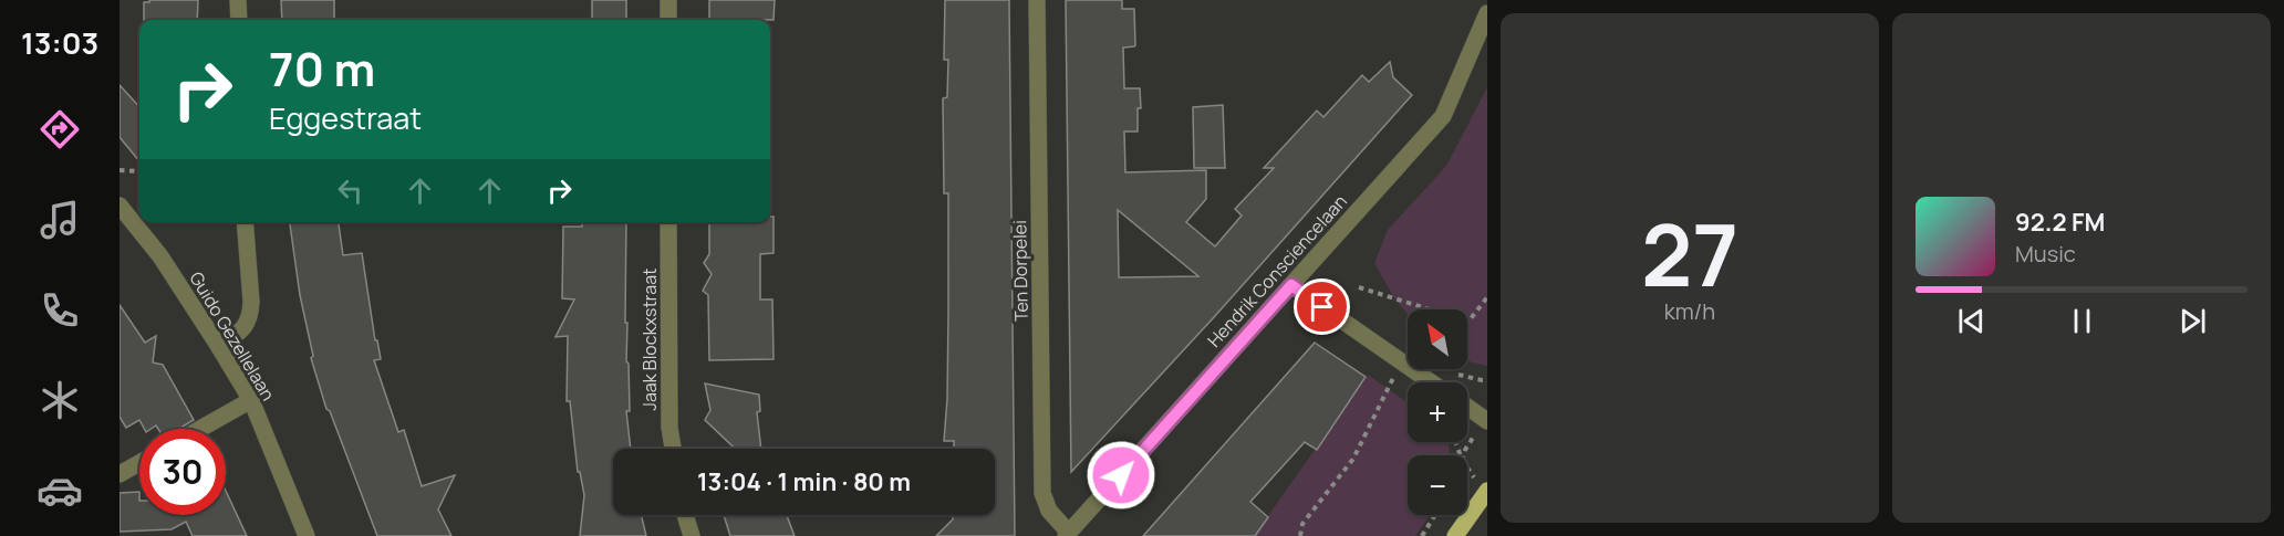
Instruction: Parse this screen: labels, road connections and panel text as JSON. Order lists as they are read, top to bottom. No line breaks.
{"streets":{"street":["Ten Dorpelei","Hendrik Consciencelaan","Guido Gezellelaan","Jaak Blockxstraat"]},"crossings":[["Ten Dorpelei","Hendrik Consciencelaan"]],"north":"top left","page":{"tabs":"13:03","tile":["27","km/h"],"turn":["70 m","Eggestraat"],"song":["92.2 FM","Music"],"map_buttons":["+","−"],"limit":"30","trip":"13:04 · 1 min · 80 m"}}
